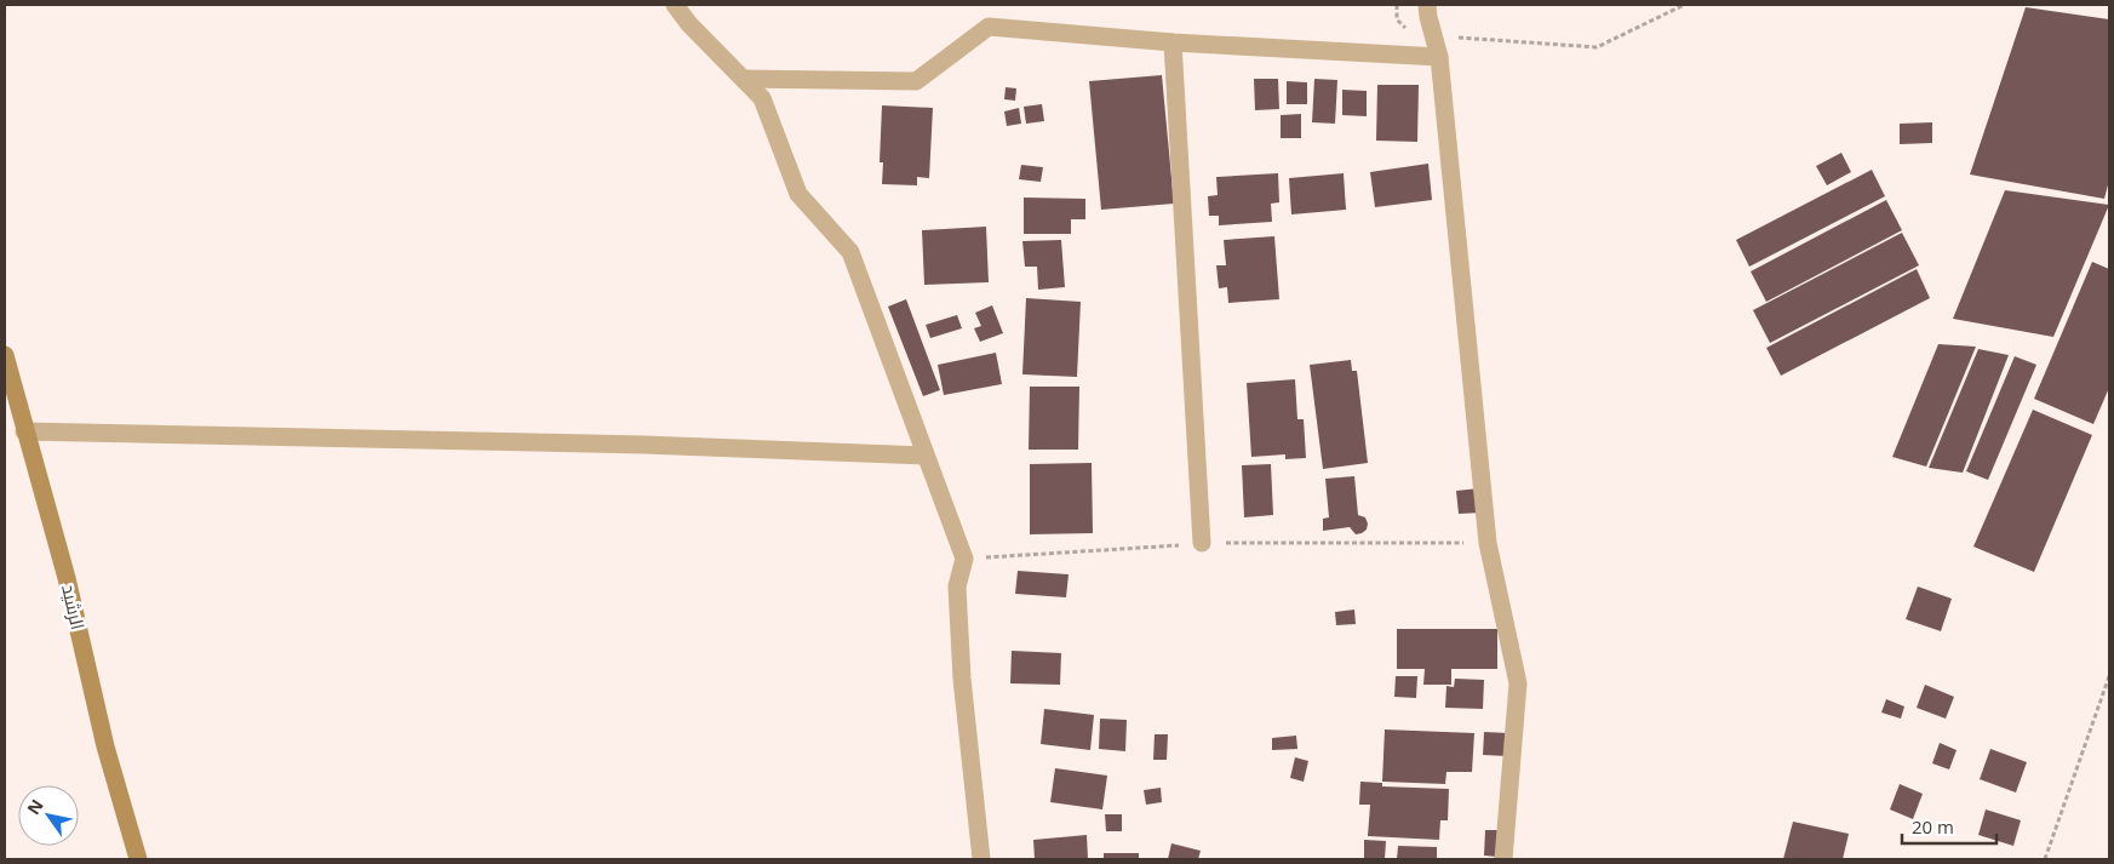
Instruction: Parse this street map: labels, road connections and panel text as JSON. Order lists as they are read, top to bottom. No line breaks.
{"streets":{"main road":["الرشيد"]},"scale_bar":"20 m","north":"top left"}
